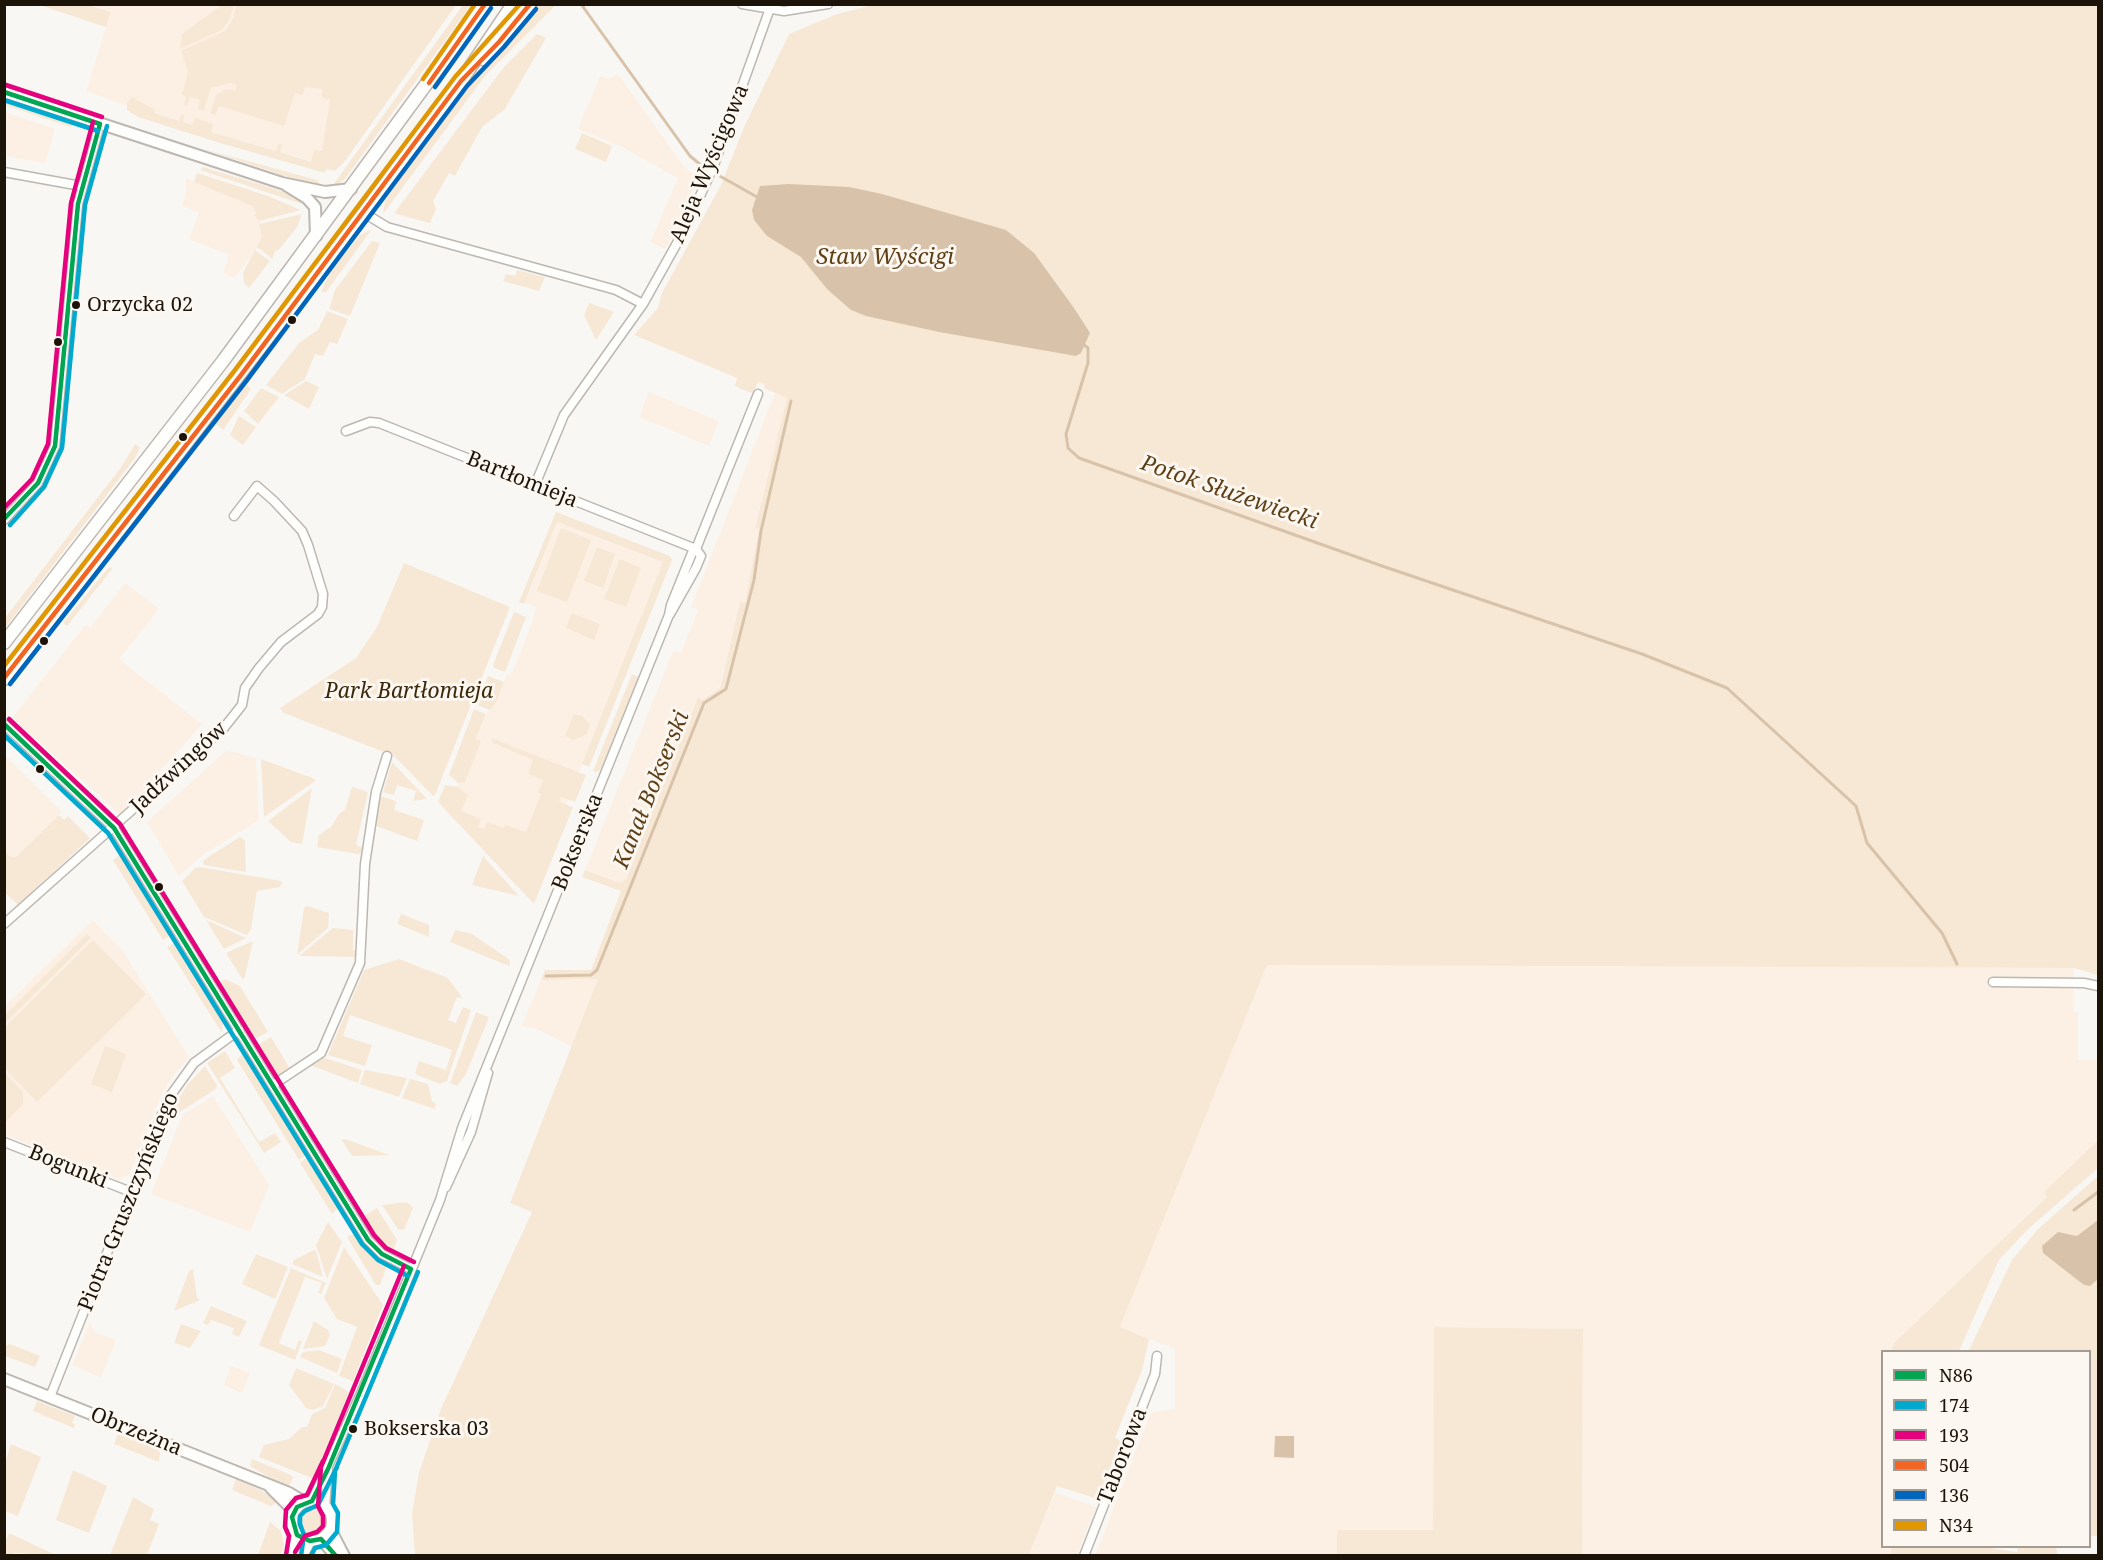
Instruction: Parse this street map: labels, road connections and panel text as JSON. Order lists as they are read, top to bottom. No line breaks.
{"streets":{"street":["Aleja Wyścigowa","Bartłomieja","Jadźwingów","Bokserska","Bogunki","Piotra Gruszczyńskiego","Obrzeżna","Taborowa"]},"crossings":[["Aleja Wyścigowa","Bartłomieja"],["Bartłomieja","Bokserska"],["Bokserska","Obrzeżna"],["Bogunki","Piotra Gruszczyńskiego"],["Piotra Gruszczyńskiego","Obrzeżna"]],"water":["Staw Wyścigi","Potok Służewiecki","Kanał Bokserski"],"parks":["Park Bartłomieja"],"places":["Orzycka 02","Bokserska 03"],"lines":["transit line 504","transit line N34","transit line 136","transit line 193","transit line N86","transit line 174"],"legend":["N86","174","193","504","136","N34"]}
